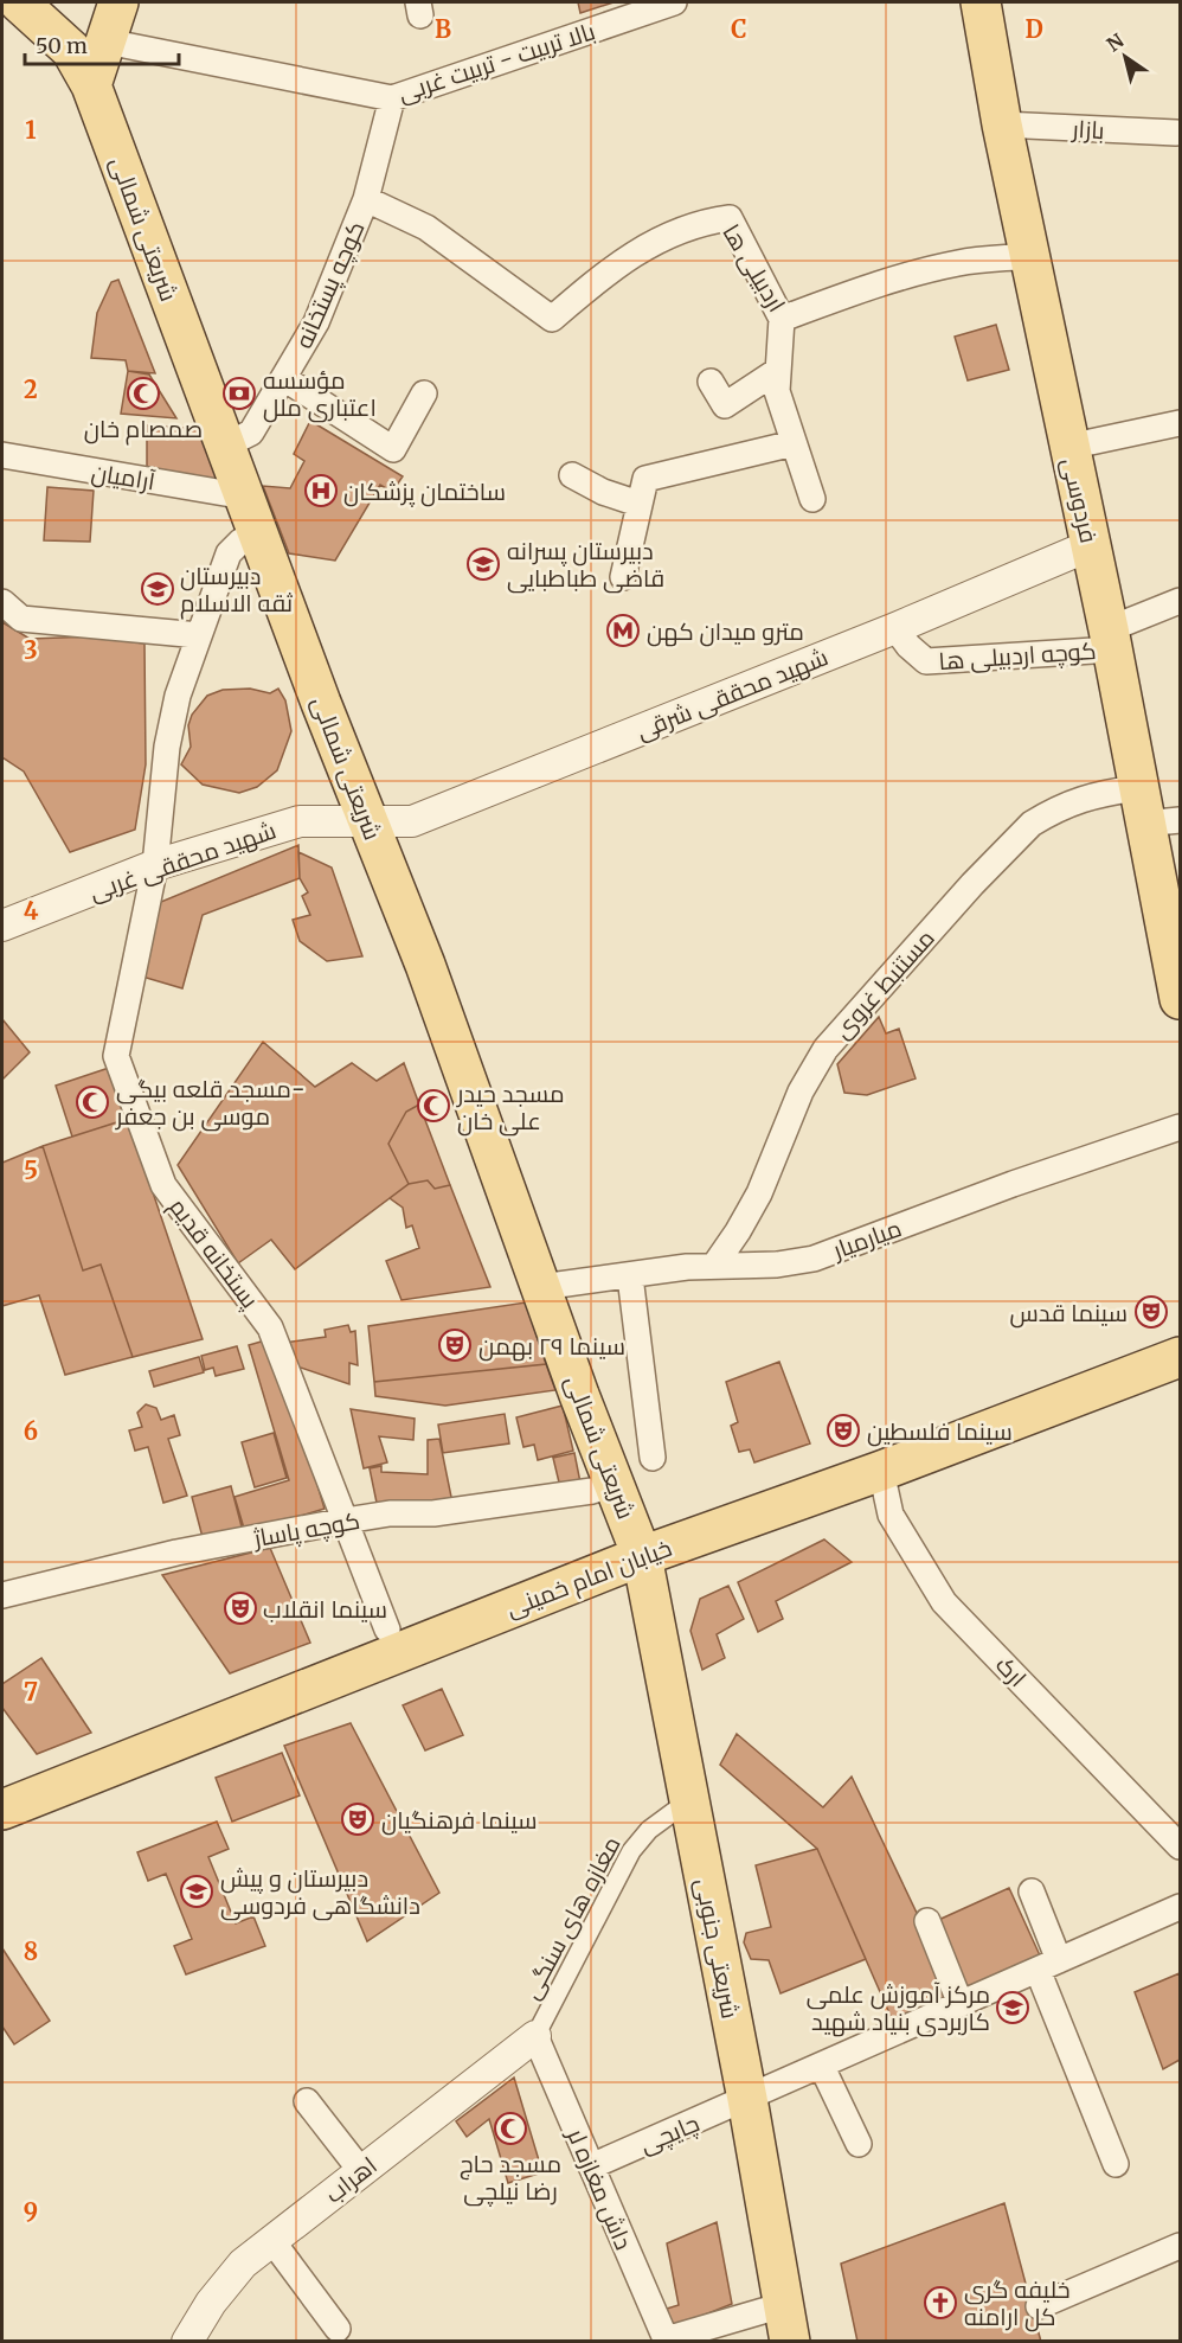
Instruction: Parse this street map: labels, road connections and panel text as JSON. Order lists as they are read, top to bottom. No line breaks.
{"streets":{"main road":["شریعتی شمالی","فردوسی","خیابان امام خمینی","شریعتی جنوبی"],"street":["بالا تربیت - تربیت غربی","بازار","اردبیلی ها","کوچه پستخانه","آرامیان","کوچه اردبیلی ها","شهید محققی شرقی","شهید محققی غربی","مستنبط غروی","میارمیار","پستخانه قدیم","کوچه پاساژ","ارک","مغازه های سنگی","چایچی","اهراب","داش مغازه لر"]},"crossings":[["بالا تربیت - تربیت غربی","کوچه پستخانه"],["بازار","فردوسی"],["شریعتی شمالی","کوچه پستخانه"],["شریعتی شمالی","آرامیان"],["شریعتی شمالی","شهید محققی شرقی"],["شریعتی شمالی","شهید محققی غربی"],["شریعتی شمالی","میارمیار"],["شریعتی شمالی","پستخانه قدیم"],["شریعتی شمالی","کوچه پاساژ"],["شریعتی شمالی","خیابان امام خمینی"],["شریعتی شمالی","شریعتی جنوبی"],["اردبیلی ها","کوچه پستخانه"],["اردبیلی ها","فردوسی"],["آرامیان","پستخانه قدیم"],["فردوسی","کوچه اردبیلی ها"],["فردوسی","شهید محققی شرقی"],["فردوسی","مستنبط غروی"],["کوچه اردبیلی ها","شهید محققی شرقی"],["شهید محققی شرقی","شهید محققی غربی"],["شهید محققی غربی","پستخانه قدیم"],["مستنبط غروی","میارمیار"],["پستخانه قدیم","کوچه پاساژ"],["خیابان امام خمینی","ارک"],["خیابان امام خمینی","شریعتی جنوبی"],["مغازه های سنگی","شریعتی جنوبی"],["مغازه های سنگی","اهراب"],["مغازه های سنگی","داش مغازه لر"],["شریعتی جنوبی","چایچی"],["چایچی","داش مغازه لر"],["اهراب","داش مغازه لر"]],"places":{"mosque":["صمصام خان","مسجد قلعه بیگی- موسی بن جعفر","مسجد حیدر علی خان","مسجد حاج رضا نیلچی"],"bank":["مؤسسه اعتباری ملل"],"hospital":["ساختمان پزشکان"],"school or university":["دبیرستان پسرانه قاضی طباطبایی","دبیرستان ثقه الاسلام","دبیرستان و پیش دانشگاهی فردوسی","مرکز آموزش علمی کاربردی بنیاد شهید"],"metro station":["مترو میدان کهن"],"theatre":["سینما قدس","سینما ۲۹ بهمن","سینما فلسطین","سینما انقلاب","سینما فرهنگیان"],"church":["خلیفه گری کل ارامنه"]},"scale_bar":"50 m","north":"top left","grid":{"columns":["B","C","D"],"rows":["1","2","3","4","5","6","7","8","9"]}}
